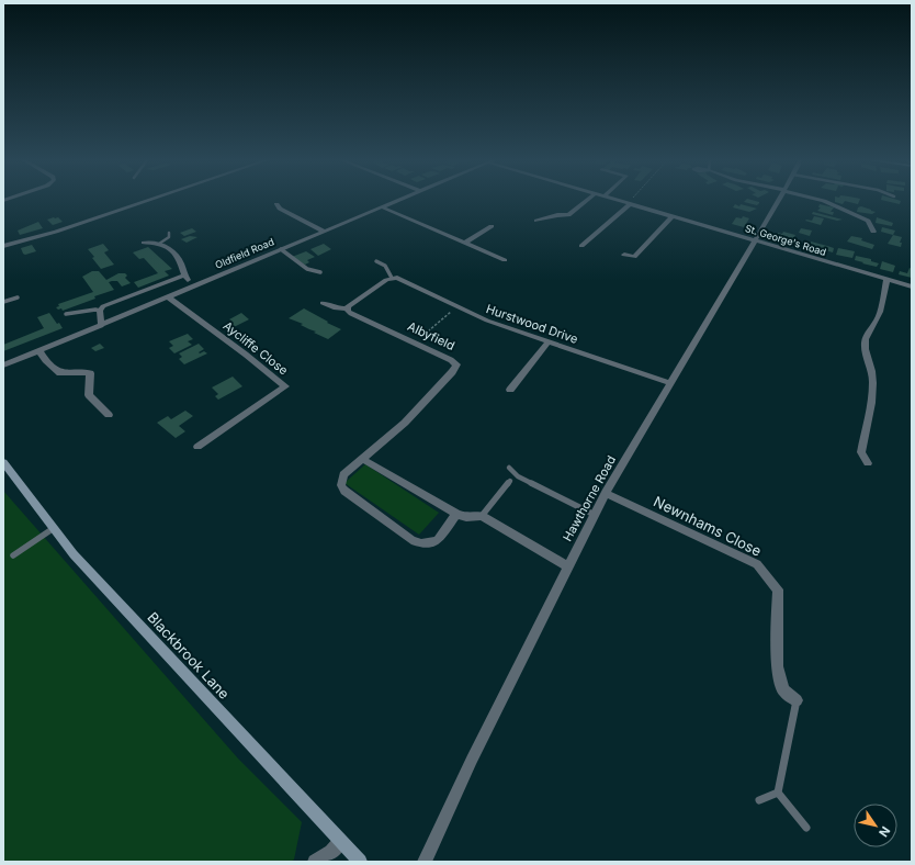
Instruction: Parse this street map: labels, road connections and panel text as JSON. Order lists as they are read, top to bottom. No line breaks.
{"streets":{"street":["St. George's Road","Oldfield Road","Hurstwood Drive","Albyfield","Aycliffe Close","Hawthorne Road","Newnhams Close","Blackbrook Lane"]},"crossings":[["St. George's Road","Hawthorne Road"],["Oldfield Road","Aycliffe Close"],["Hurstwood Drive","Hawthorne Road"],["Hawthorne Road","Newnhams Close"]],"north":"bottom right"}
